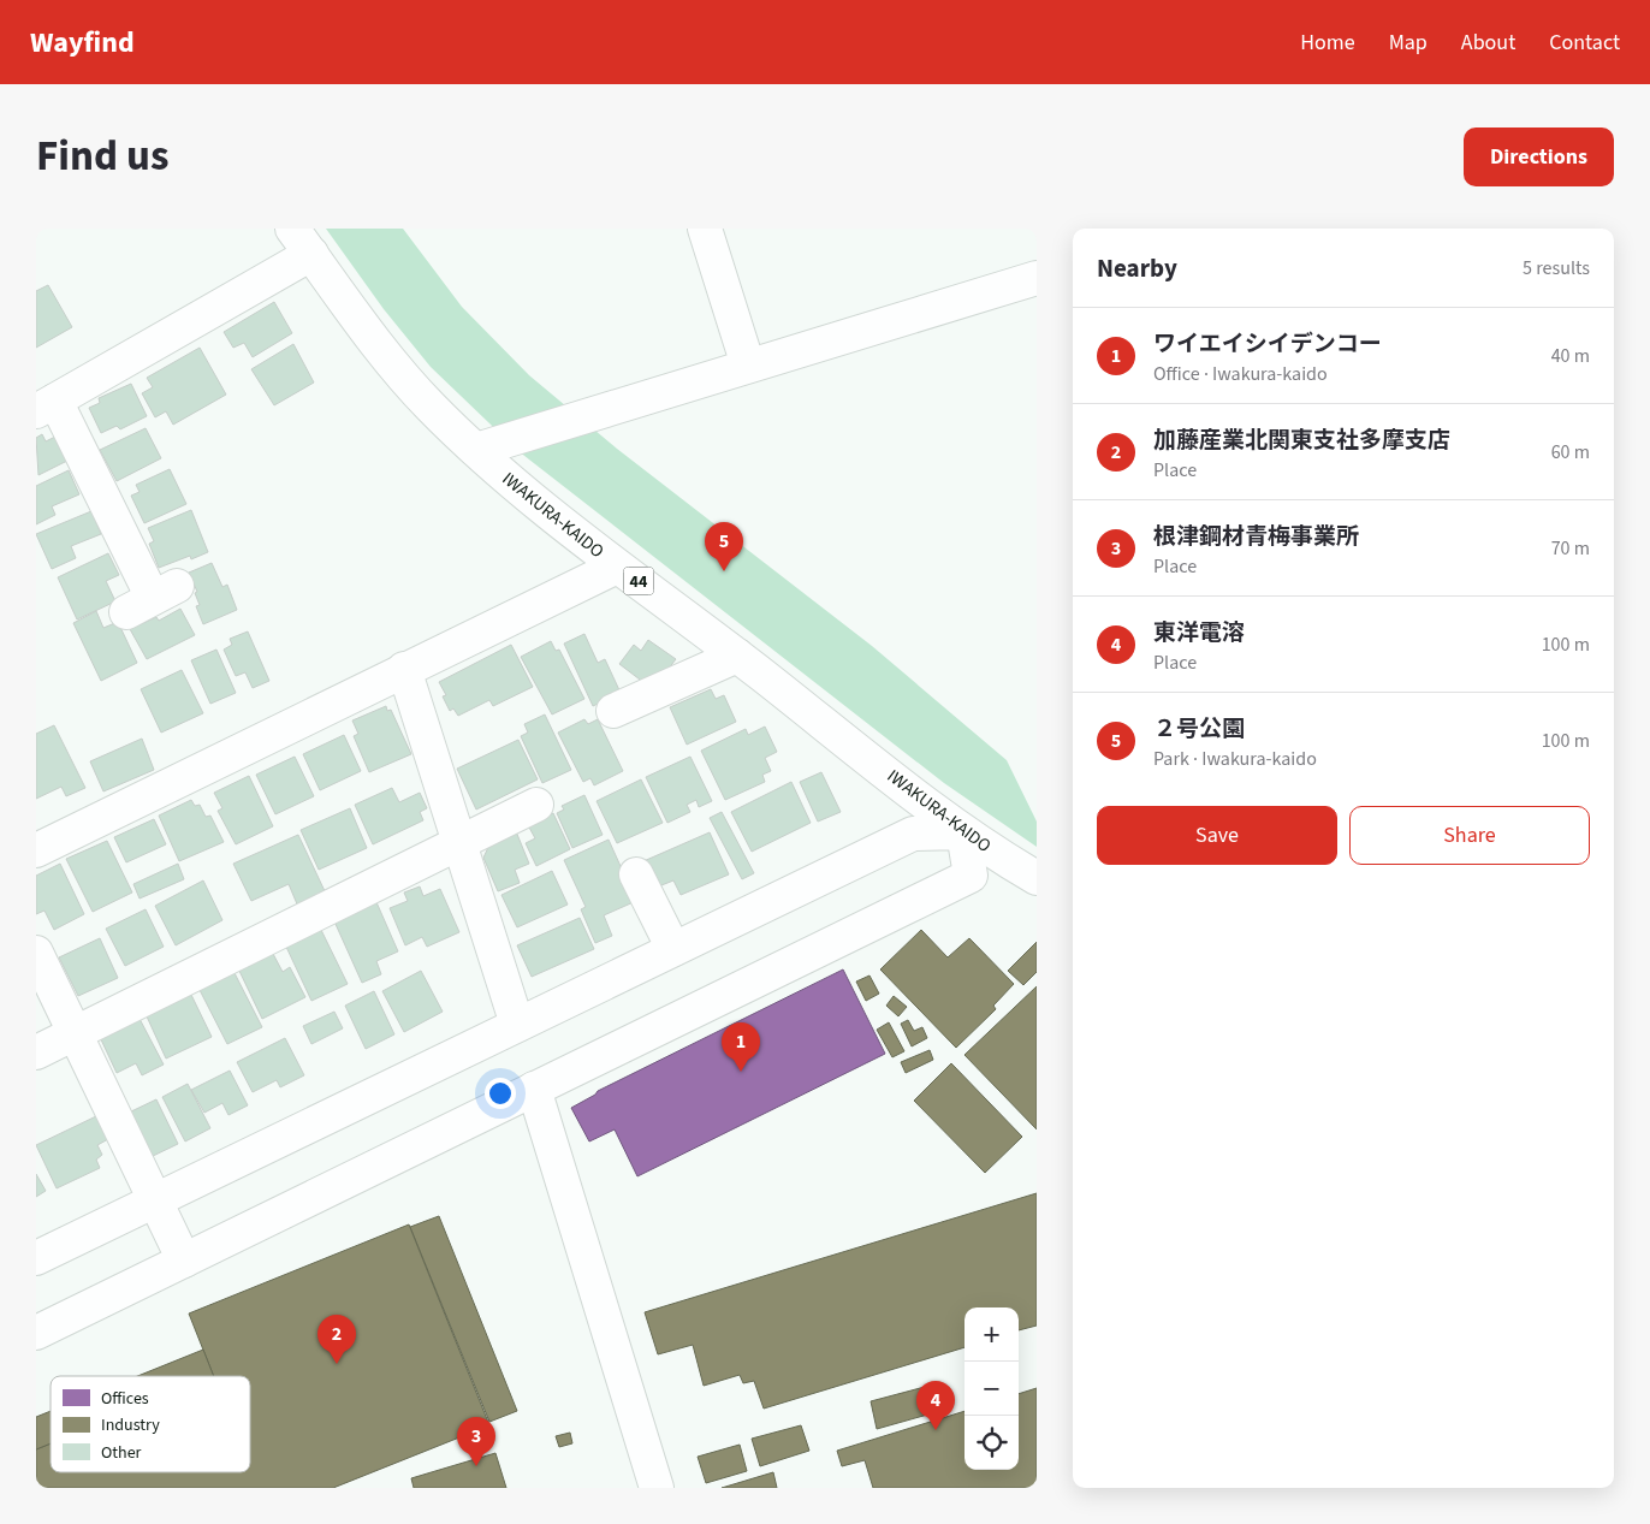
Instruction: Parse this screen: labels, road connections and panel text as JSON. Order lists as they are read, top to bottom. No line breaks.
{"streets":{"street":["IWAKURA-KAIDO","44"]},"legend":["Offices","Industry","Other"],"page":{"header":"Wayfind","nav":["Home","Map","About","Contact"],"title":"Find us","buttons":["Directions",["Save","Share"]],"heading":["Nearby","5 results"],"list":[{"mark":"1","name":"ワイエイシイデンコー","note":"Office · Iwakura-kaido","value":"40 m"},{"mark":"2","name":"加藤産業北関東支社多摩支店","note":"Place","value":"60 m"},{"mark":"3","name":"根津鋼材青梅事業所","note":"Place","value":"70 m"},{"mark":"4","name":"東洋電溶","note":"Place","value":"100 m"},{"mark":"5","name":"２号公園","note":"Park · Iwakura-kaido","value":"100 m"}],"pins":["5","1","2","4","3"],"map_buttons":["+","−"]}}
